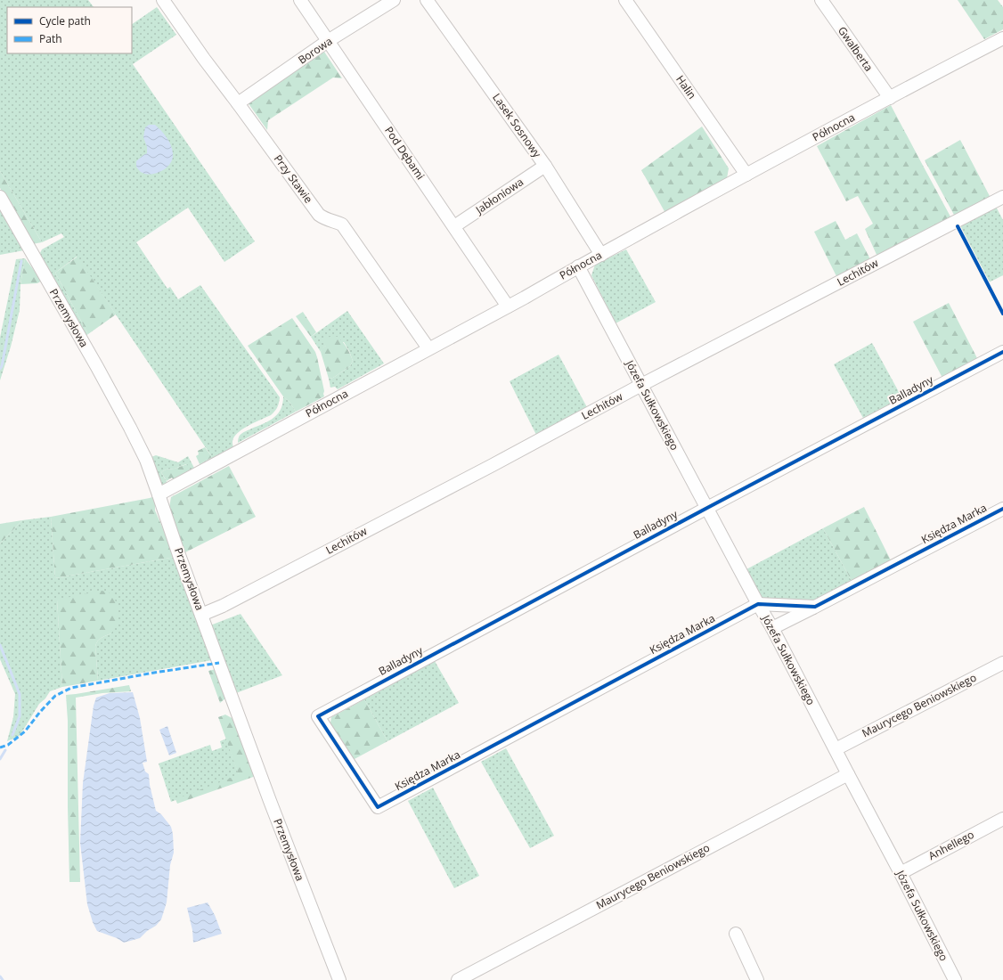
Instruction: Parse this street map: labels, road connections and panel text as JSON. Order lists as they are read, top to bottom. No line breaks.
{"streets":{"street":["Gwalberta","Borowa","Halin","Lasek Sosnowy","Północna","Pod Dębami","Przy Stawie","Jabłoniowa","Lechitów","Przemysłowa","Balladyny","Józefa Sułkowskiego","Księdza Marka","Maurycego Beniowskiego","Anhellego"]},"crossings":[["Gwalberta","Północna"],["Borowa","Pod Dębami"],["Borowa","Przy Stawie"],["Halin","Północna"],["Lasek Sosnowy","Północna"],["Lasek Sosnowy","Jabłoniowa"],["Północna","Pod Dębami"],["Północna","Przy Stawie"],["Północna","Przemysłowa"],["Północna","Józefa Sułkowskiego"],["Pod Dębami","Jabłoniowa"],["Lechitów","Przemysłowa"],["Lechitów","Józefa Sułkowskiego"],["Balladyny","Józefa Sułkowskiego"],["Balladyny","Księdza Marka"],["Józefa Sułkowskiego","Księdza Marka"],["Józefa Sułkowskiego","Maurycego Beniowskiego"],["Józefa Sułkowskiego","Anhellego"]],"legend":["Cycle path","Path"]}
